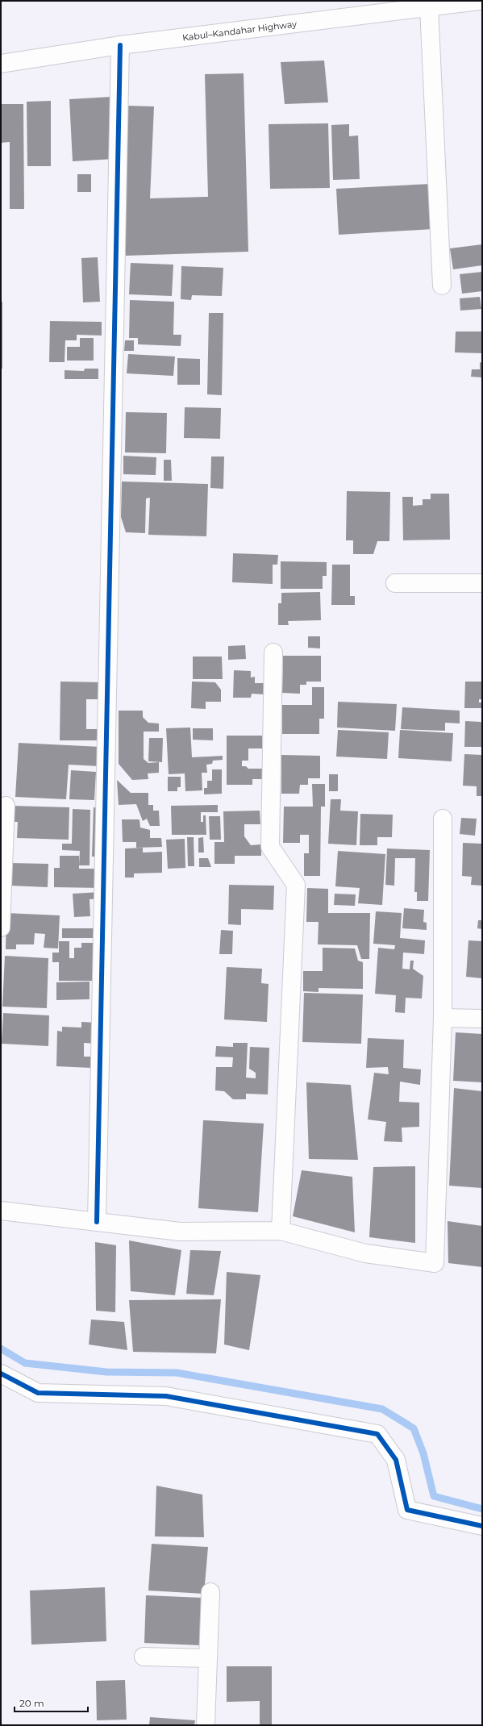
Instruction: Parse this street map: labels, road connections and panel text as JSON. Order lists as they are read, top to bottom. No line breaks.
{"streets":{"street":["Kabul–Kandahar Highway"]},"scale_bar":"20 m"}
